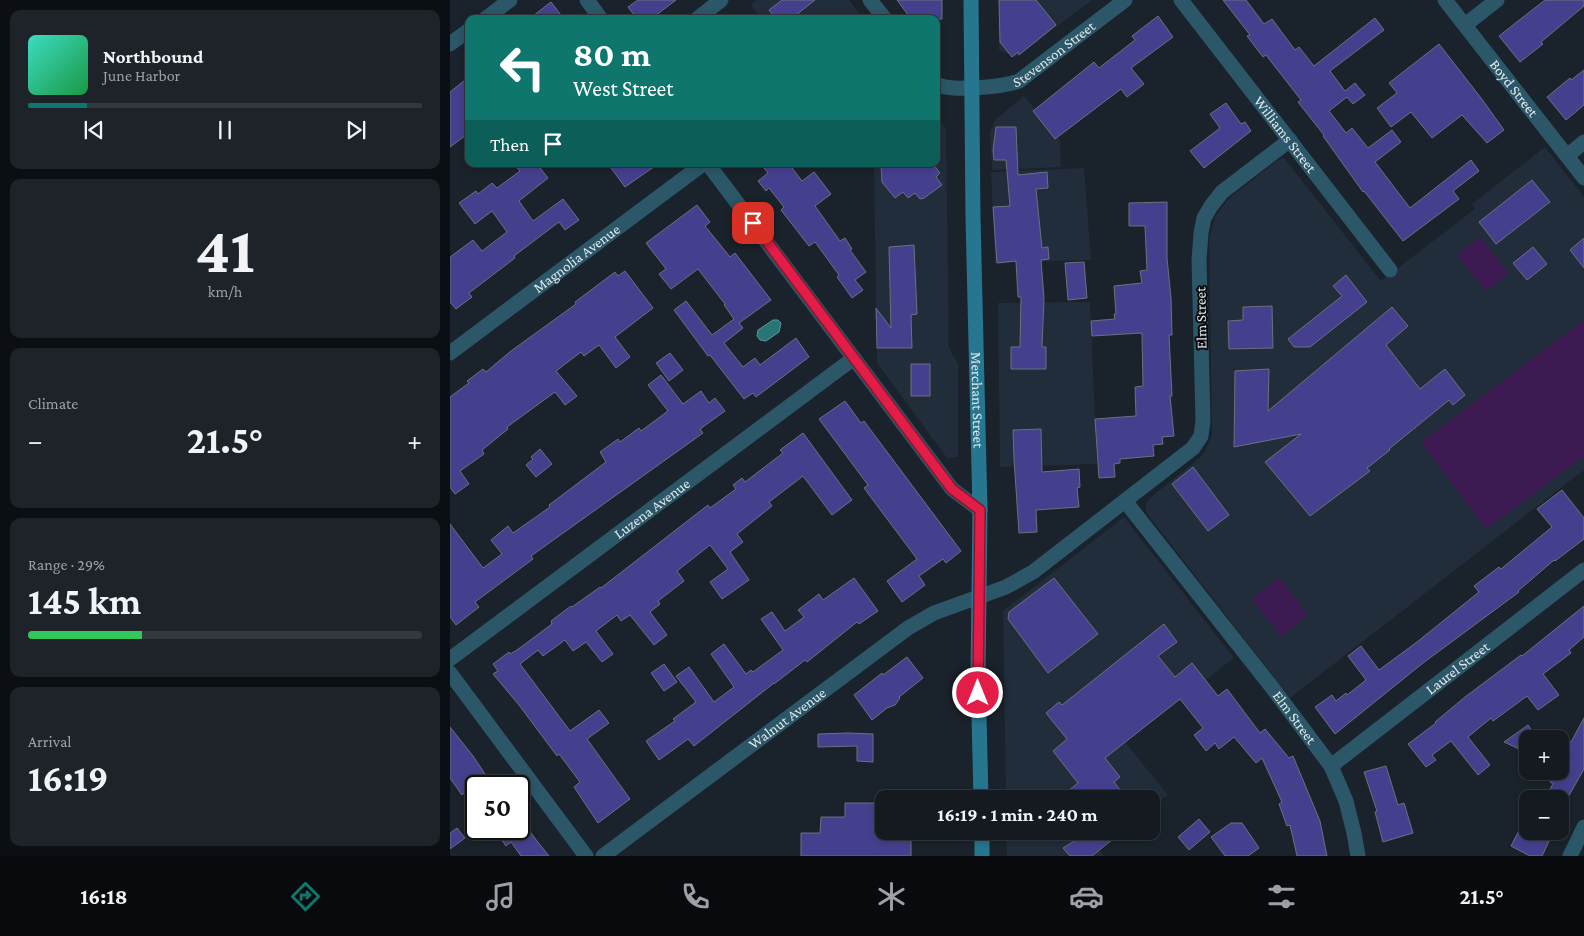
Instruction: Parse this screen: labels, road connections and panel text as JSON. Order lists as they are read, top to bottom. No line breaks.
{"streets":{"main road":["Merchant Street"],"street":["Stevenson Street","Boyd Street","Williams Street","Magnolia Avenue","Elm Street","Luzena Avenue","Laurel Street","Walnut Avenue"]},"crossings":[["Stevenson Street","Merchant Street"],["Williams Street","Elm Street"],["Elm Street","Merchant Street"],["Elm Street","Laurel Street"],["Elm Street","Walnut Avenue"],["Merchant Street","Walnut Avenue"]],"page":{"turn":["80 m","West Street"],"song":["Northbound","June Harbor"],"then":"Then","tile":[["41","km/h"],"Climate",["Range · 29%","145 km"],["Arrival","16:19"]],"heat":["−","21.5°","+"],"map_buttons":["+","−"],"limit":"50","trip":"16:19 · 1 min · 240 m","tabs":["16:18","21.5°"]}}
